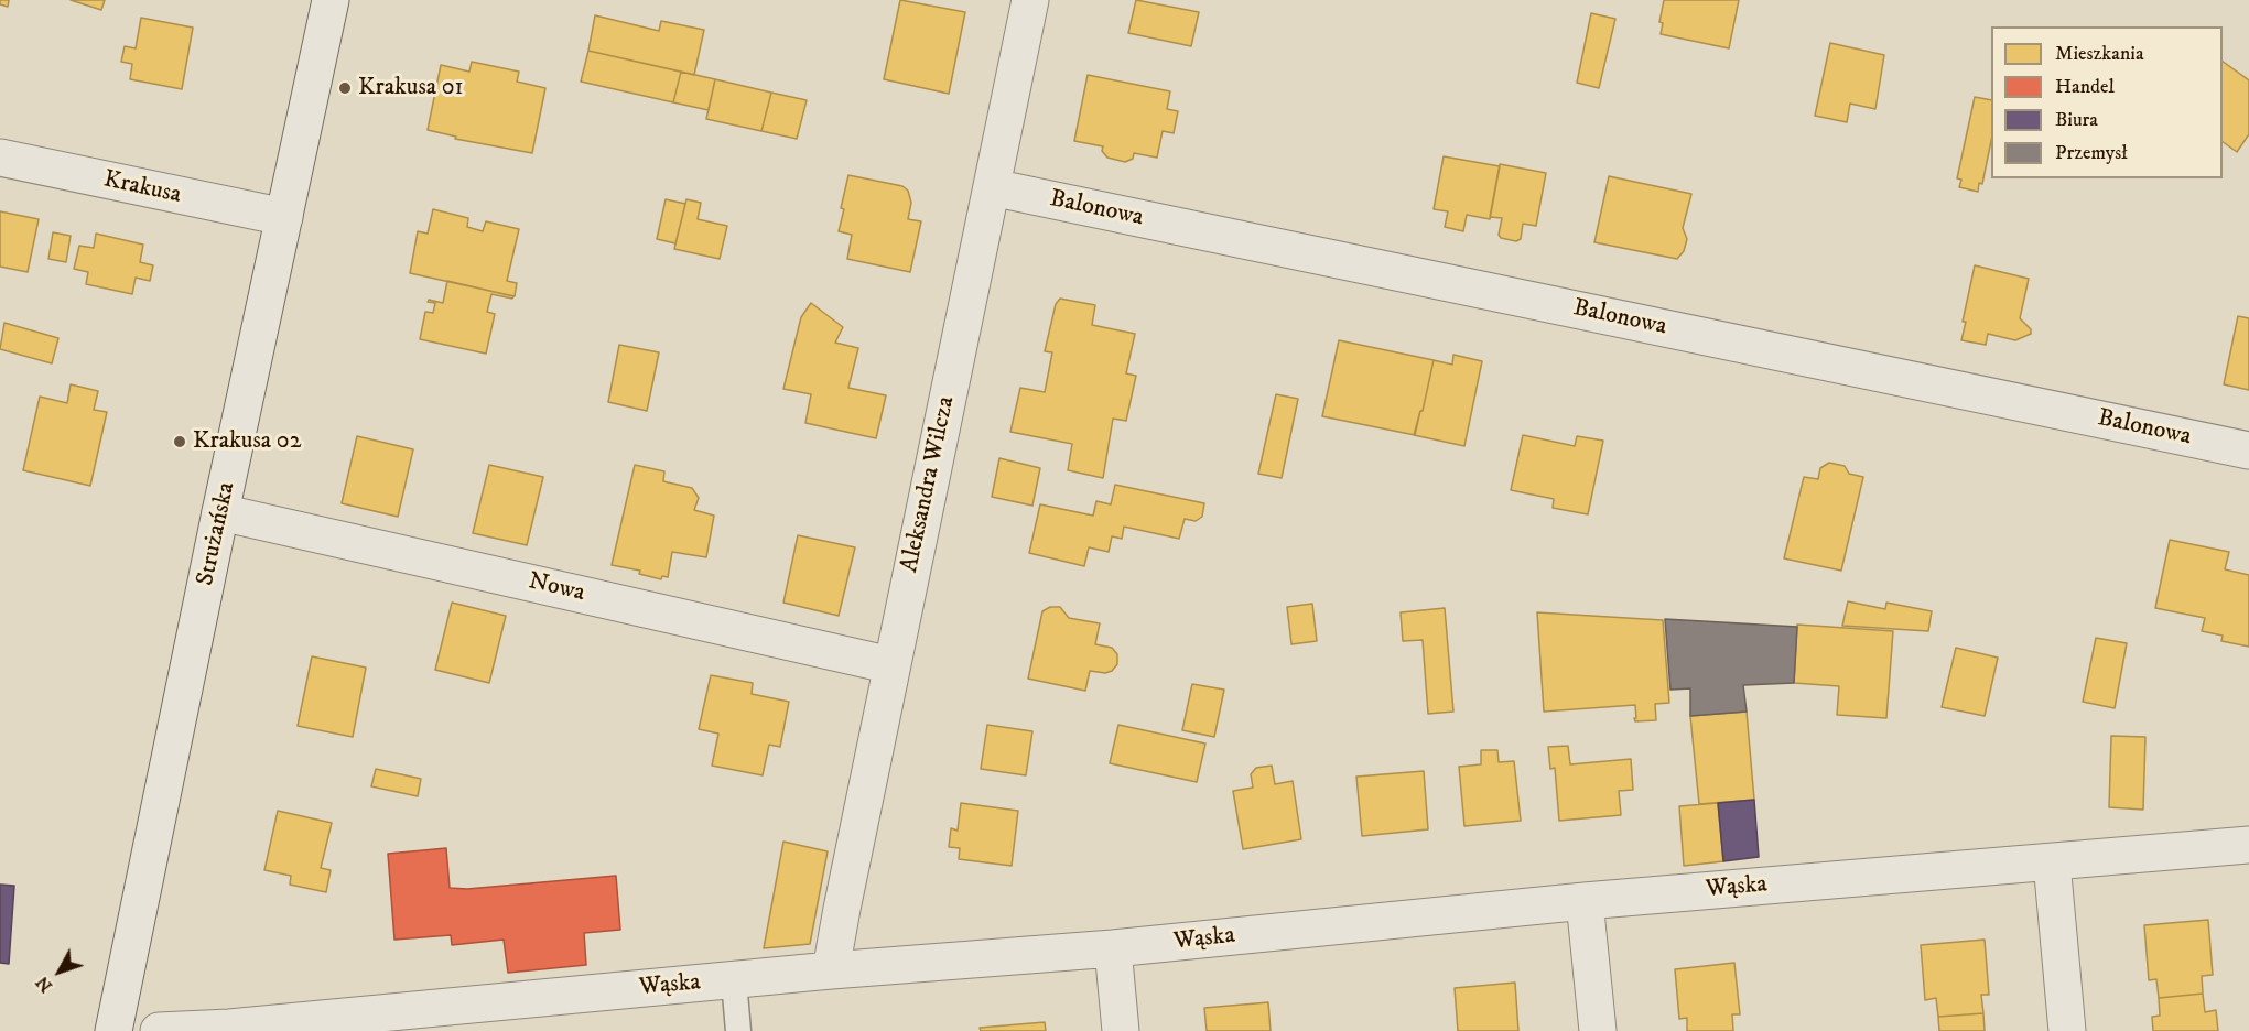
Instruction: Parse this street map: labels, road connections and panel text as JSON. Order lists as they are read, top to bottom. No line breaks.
{"streets":{"street":["Krakusa","Balonowa","Aleksandra Wilcza","Strużańska","Nowa","Wąska"]},"crossings":[["Krakusa","Strużańska"],["Balonowa","Aleksandra Wilcza"],["Aleksandra Wilcza","Nowa"],["Aleksandra Wilcza","Wąska"],["Strużańska","Nowa"]],"places":["Krakusa 01","Krakusa 02"],"legend":["Mieszkania","Handel","Biura","Przemysł"],"north":"bottom left"}
